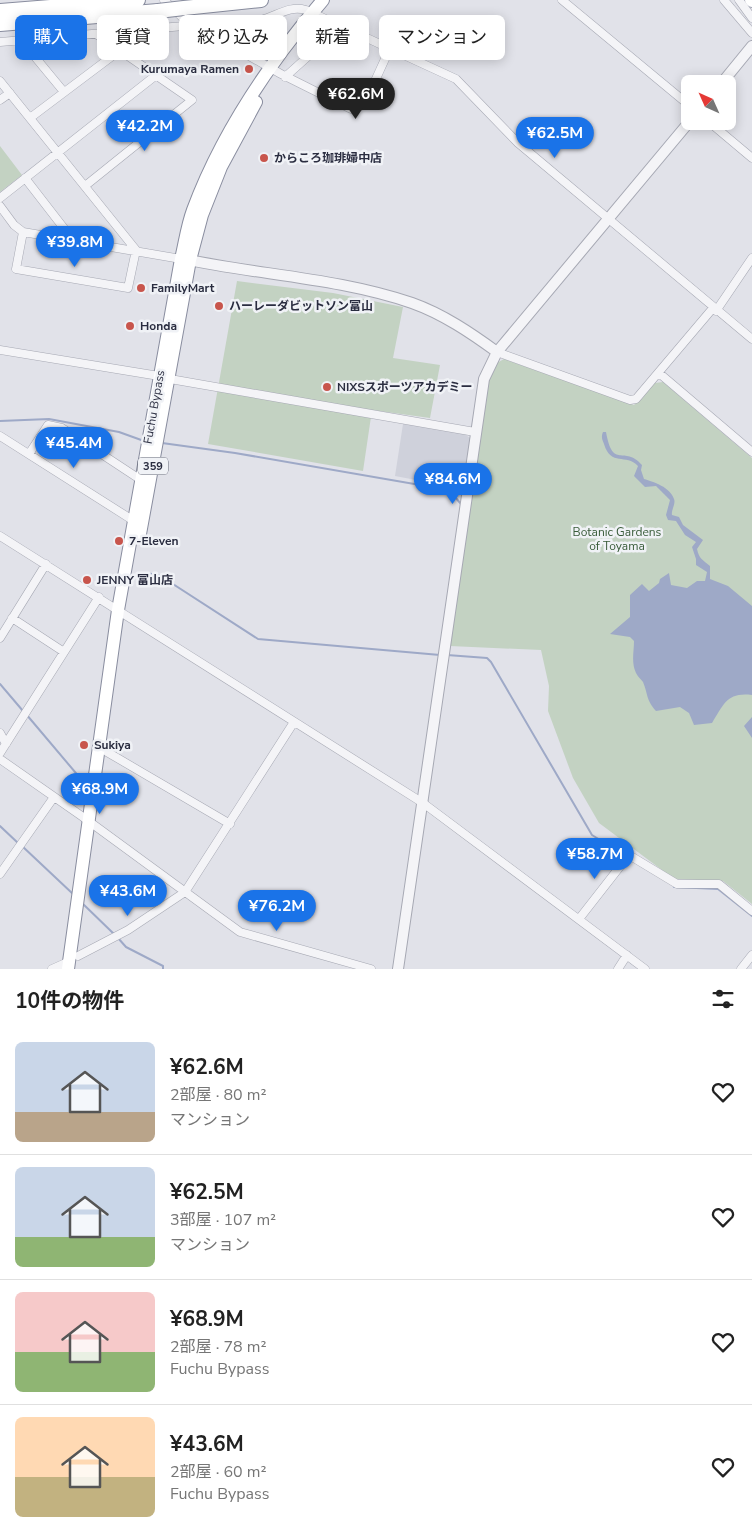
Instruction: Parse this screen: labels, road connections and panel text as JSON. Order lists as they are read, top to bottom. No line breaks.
{"streets":{"highway":["Fuchu Bypass","359"]},"parks":["Botanic Gardens of Toyama"],"places":["Kurumaya Ramen","からころ珈琲婦中店","FamilyMart","ハーレーダビットソン富山","Honda","NIXSスポーツアカデミー","7-Eleven","JENNY 富山店","Sukiya"],"north":"top left","page":{"chip":["購入","賃貸","絞り込み","新着","マンション"],"price":["¥62.6M","¥42.2M","¥62.5M","¥39.8M","¥45.4M","¥84.6M","¥68.9M","¥58.7M","¥43.6M","¥76.2M"],"heading":"10件の物件","list":[{"name":"¥62.6M","note":"2部屋 · 80 m² · マンション"},{"name":"¥62.5M","note":"3部屋 · 107 m² · マンション"},{"name":"¥68.9M","note":"2部屋 · 78 m² · Fuchu Bypass"},{"name":"¥43.6M","note":"2部屋 · 60 m² · Fuchu Bypass"}]}}
